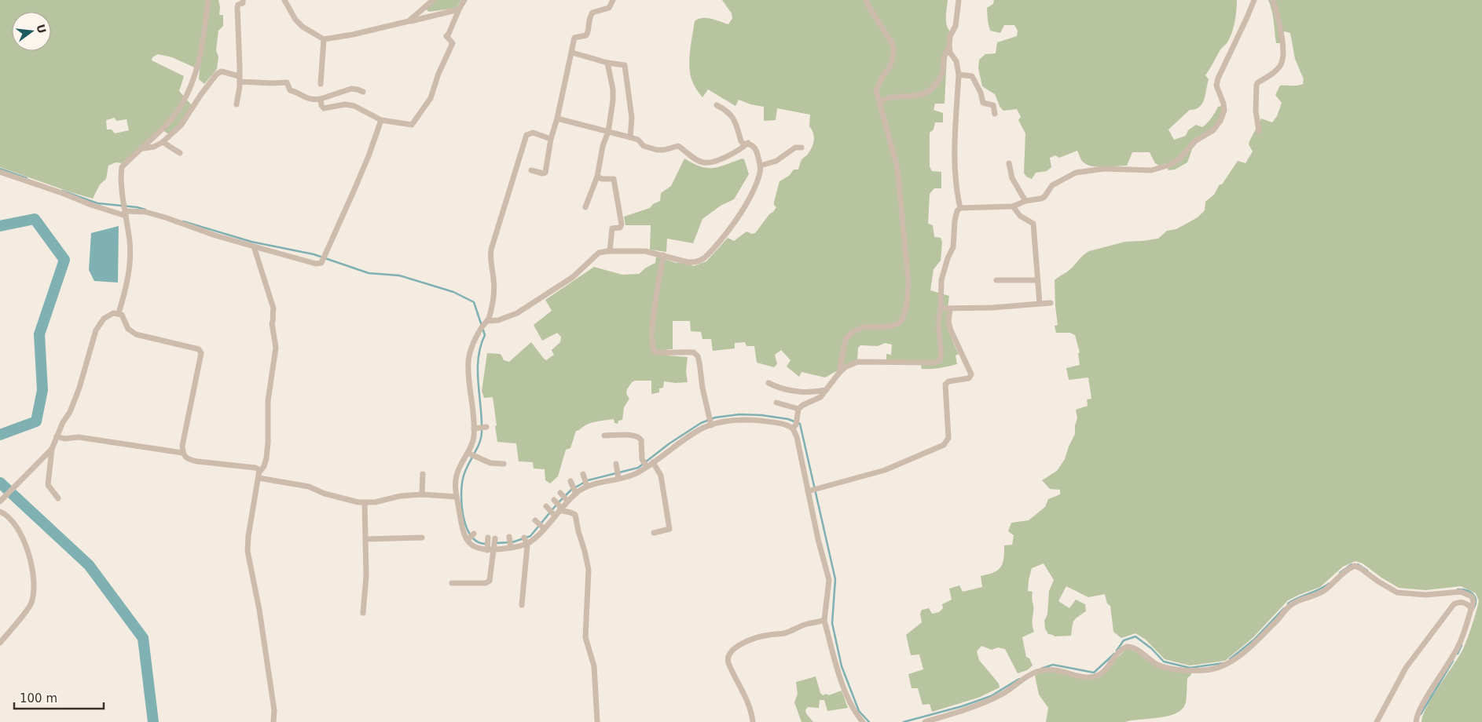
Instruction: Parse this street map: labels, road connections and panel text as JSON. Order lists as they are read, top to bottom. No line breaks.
{"scale_bar":"100 m","north":"right"}
